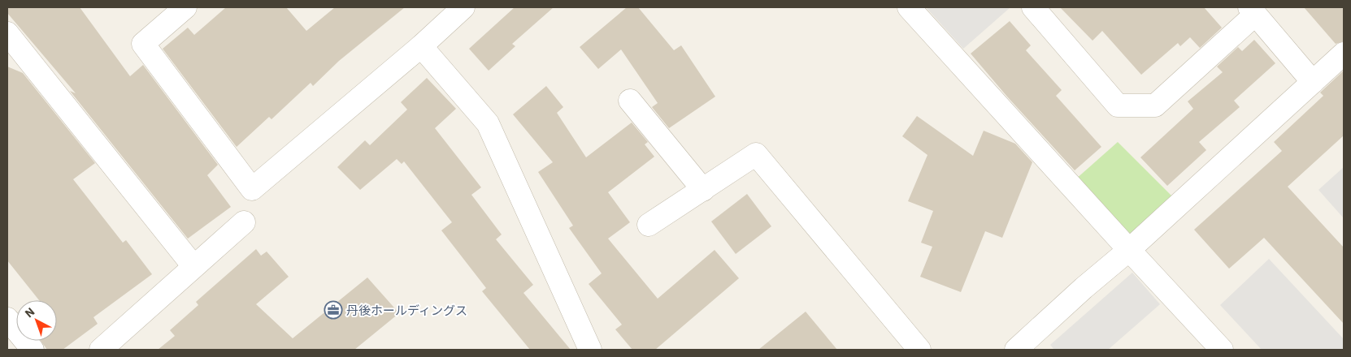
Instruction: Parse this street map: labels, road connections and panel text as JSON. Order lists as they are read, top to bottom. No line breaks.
{"places":{"office":["丹後ホールディングス"]},"north":"top left"}
